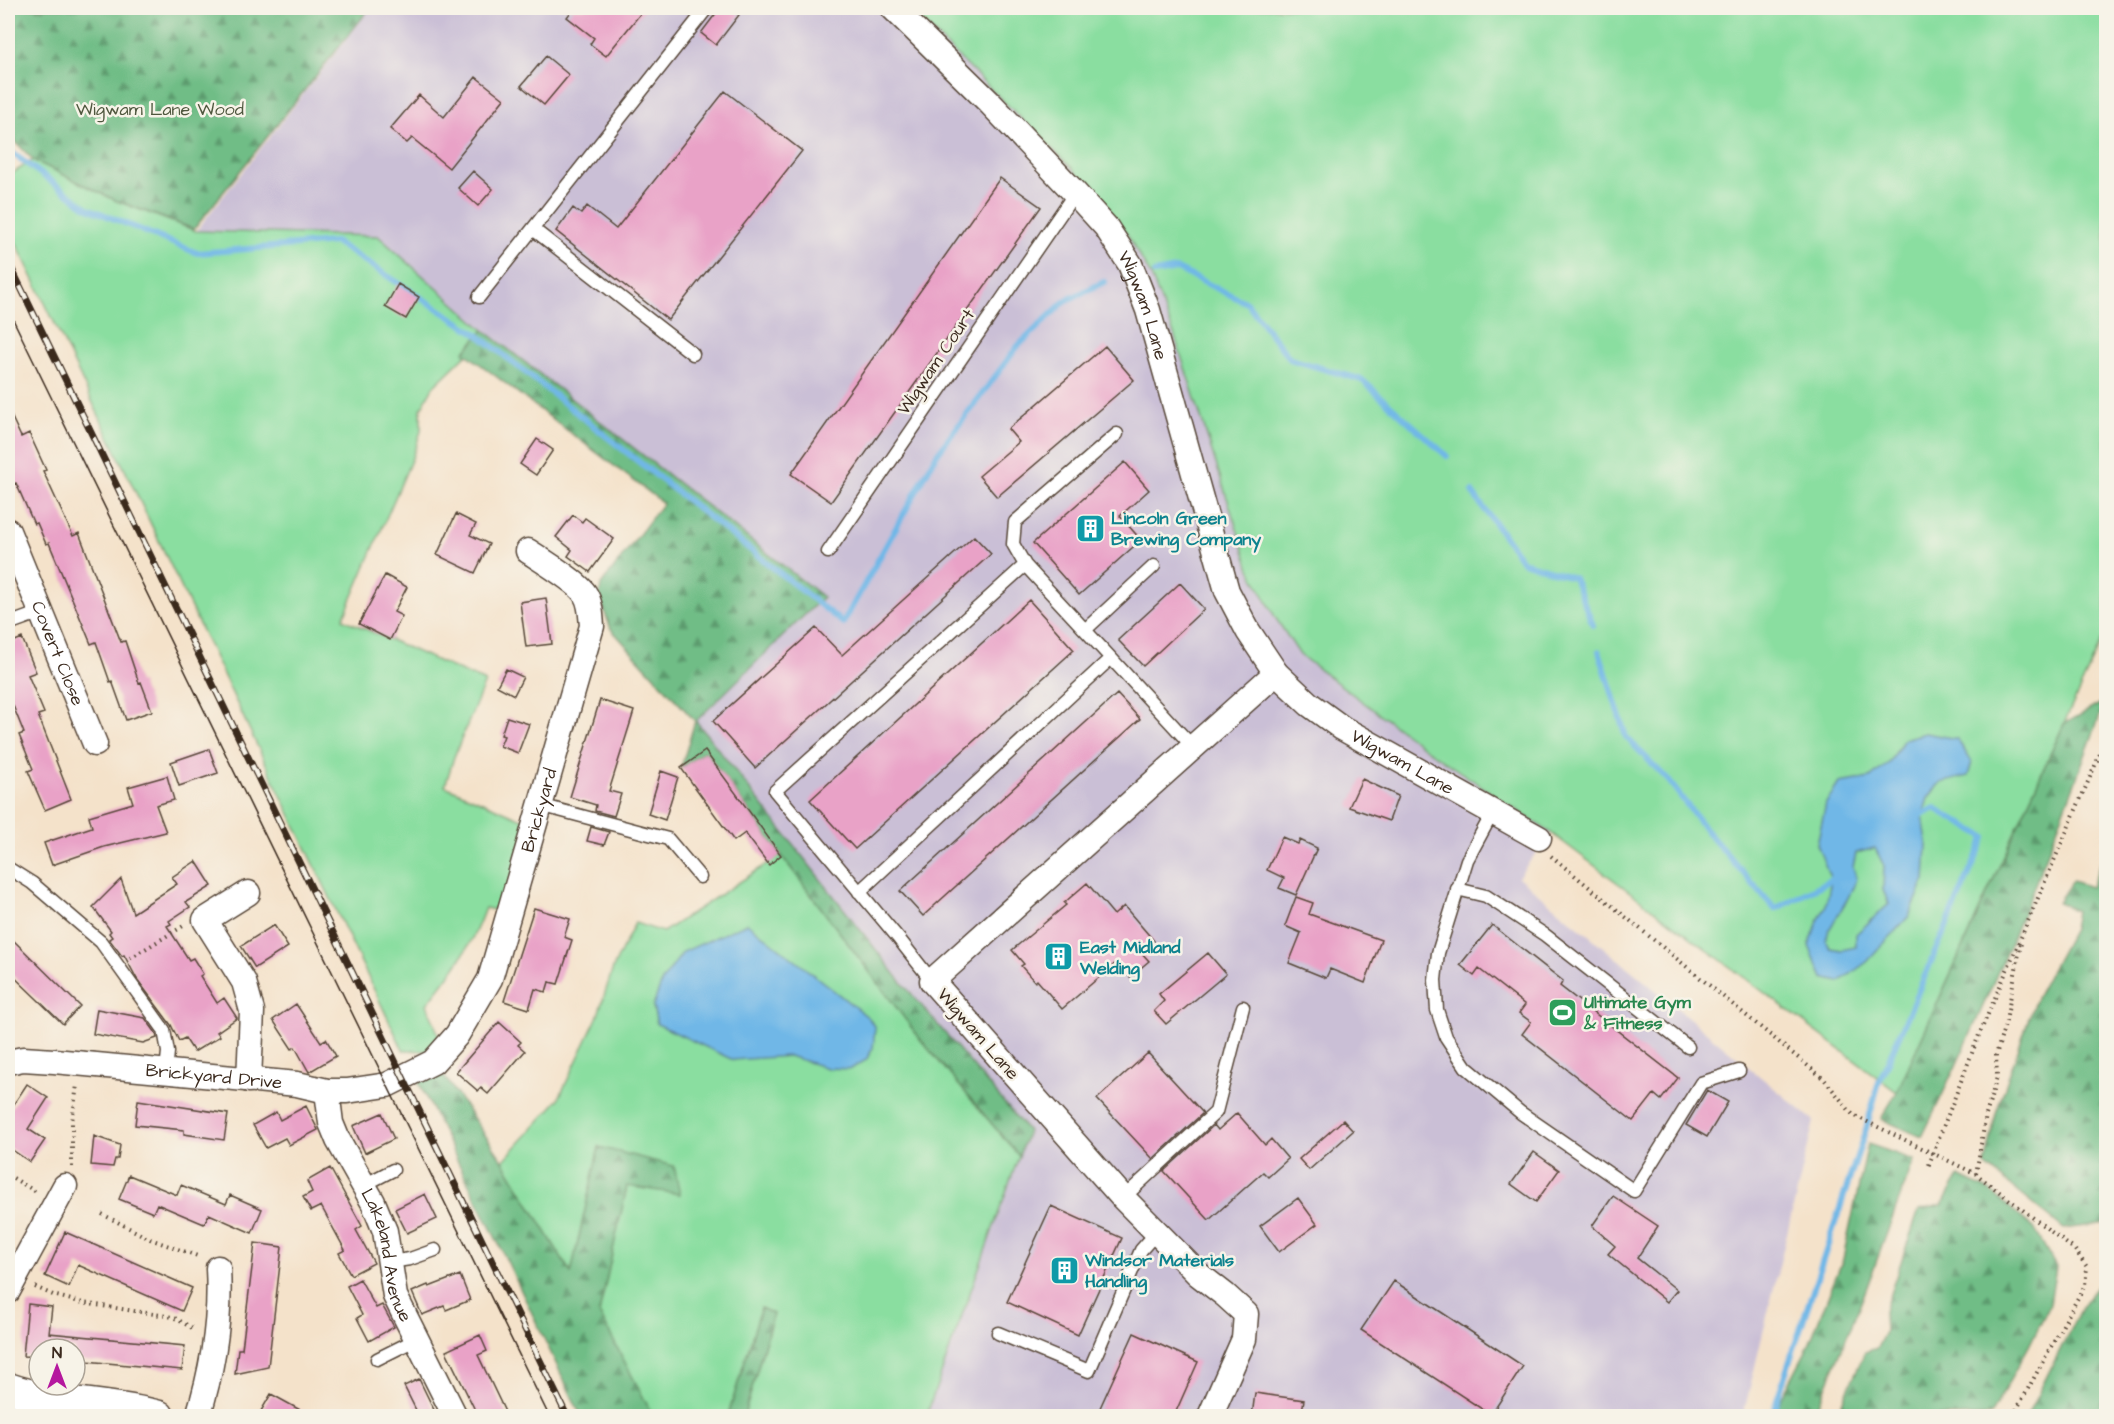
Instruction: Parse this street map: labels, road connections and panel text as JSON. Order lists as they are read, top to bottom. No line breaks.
{"streets":{"street":["Wigwam Lane","Covert Close","Brickyard","Brickyard Drive","Lakeland Avenue"],"lane":["Wigwam Court"]},"crossings":[["Wigwam Lane","Wigwam Court"],["Brickyard","Brickyard Drive"],["Brickyard Drive","Lakeland Avenue"]],"parks":["Wigwam Lane Wood"],"places":{"building":["Lincoln Green Brewing Company","East Midland Welding","Windsor Materials Handling"],"sports":["Ultimate Gym & Fitness"]},"north":"top"}
